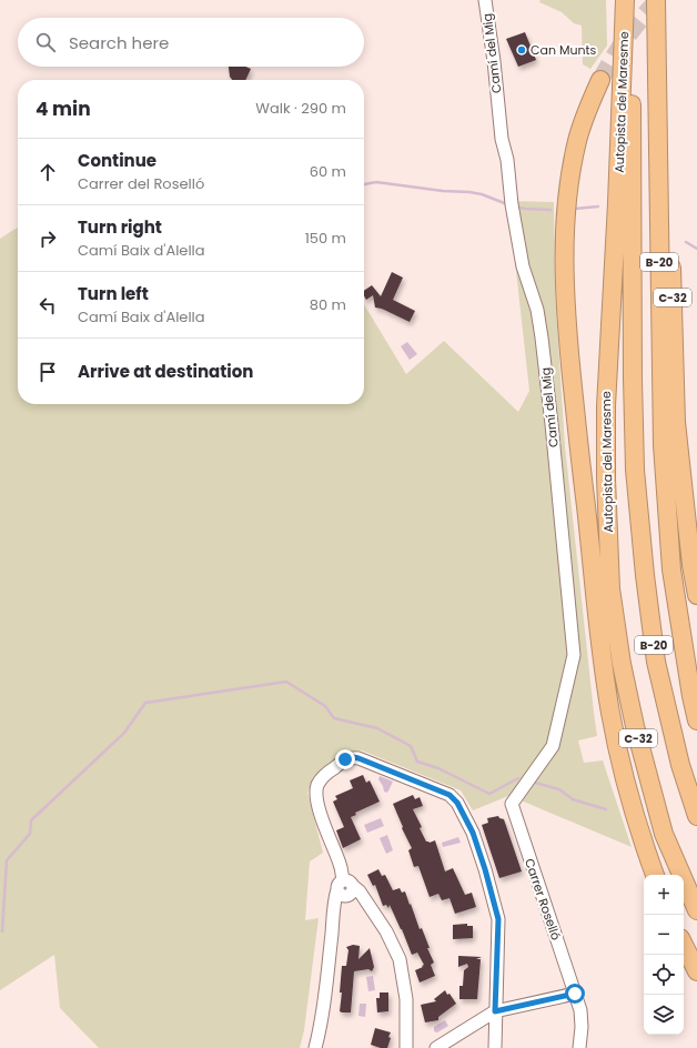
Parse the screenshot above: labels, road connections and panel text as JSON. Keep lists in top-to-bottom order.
{
  "streets": {
    "highway": ["Autopista del Maresme", "B-20", "C-32"],
    "street": ["Camí del Mig", "Carrer Roselló"]
  },
  "crossings": [
    ["Camí del Mig", "Carrer Roselló"],
    ["Autopista del Maresme", "B-20"]
  ],
  "places": ["Can Munts"],
  "page": {
    "search": "Search here",
    "heading": ["4 min", "Walk · 290 m"],
    "list": [
      ["Continue", "Carrer del Roselló", "60 m"],
      ["Turn right", "Camí Baix d'Alella", "150 m"],
      ["Turn left", "Camí Baix d'Alella", "80 m"],
      "Arrive at destination"
    ],
    "map_buttons": ["+", "−"]
  }
}
